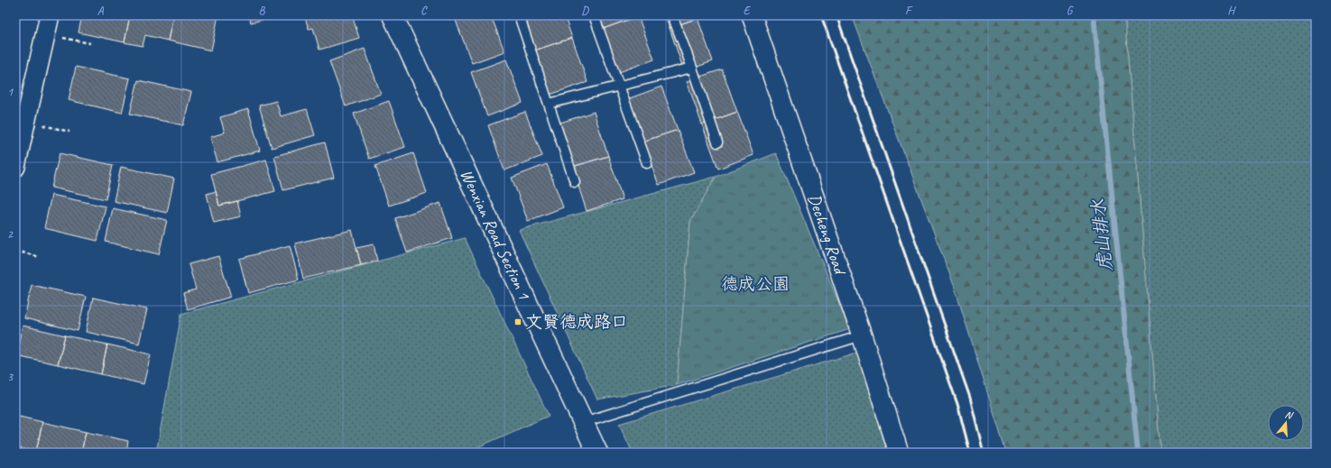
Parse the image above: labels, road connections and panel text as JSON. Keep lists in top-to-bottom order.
{
  "streets": {
    "street": ["Decheng Road", "Wenxian Road Section 1"]
  },
  "water": ["虎山排水"],
  "parks": ["德成公園"],
  "places": {
    "transit": ["文賢德成路口"]
  },
  "north": "top",
  "grid": {
    "columns": [
      "A",
      "B",
      "C",
      "D",
      "E",
      "F",
      "G",
      "H"
    ],
    "rows": ["1", "2", "3"]
  }
}
